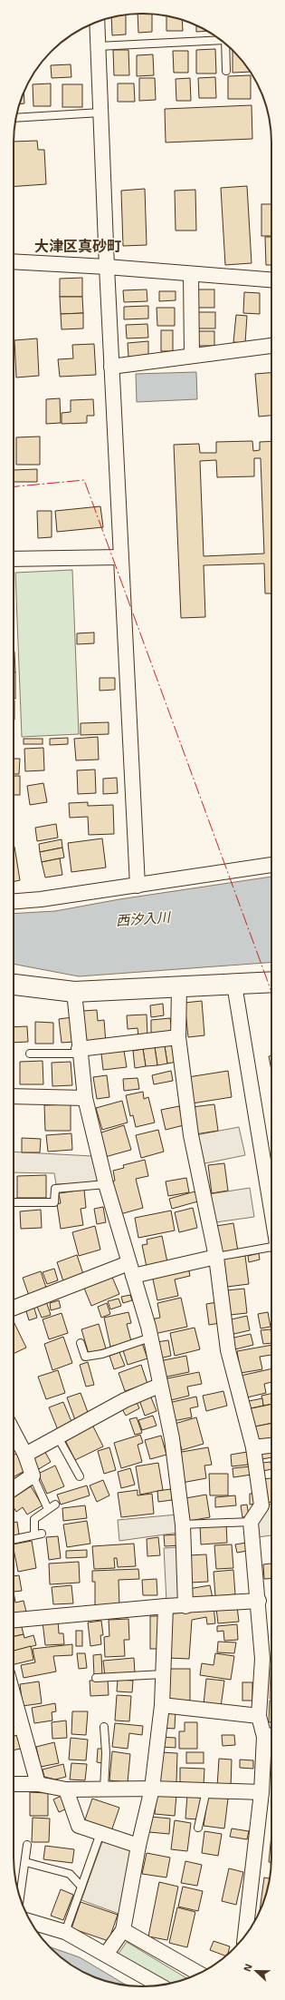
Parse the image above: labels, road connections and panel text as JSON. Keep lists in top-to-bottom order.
{
  "districts": ["大津区真砂町"],
  "water": ["西汐入川"],
  "north": "left"
}
